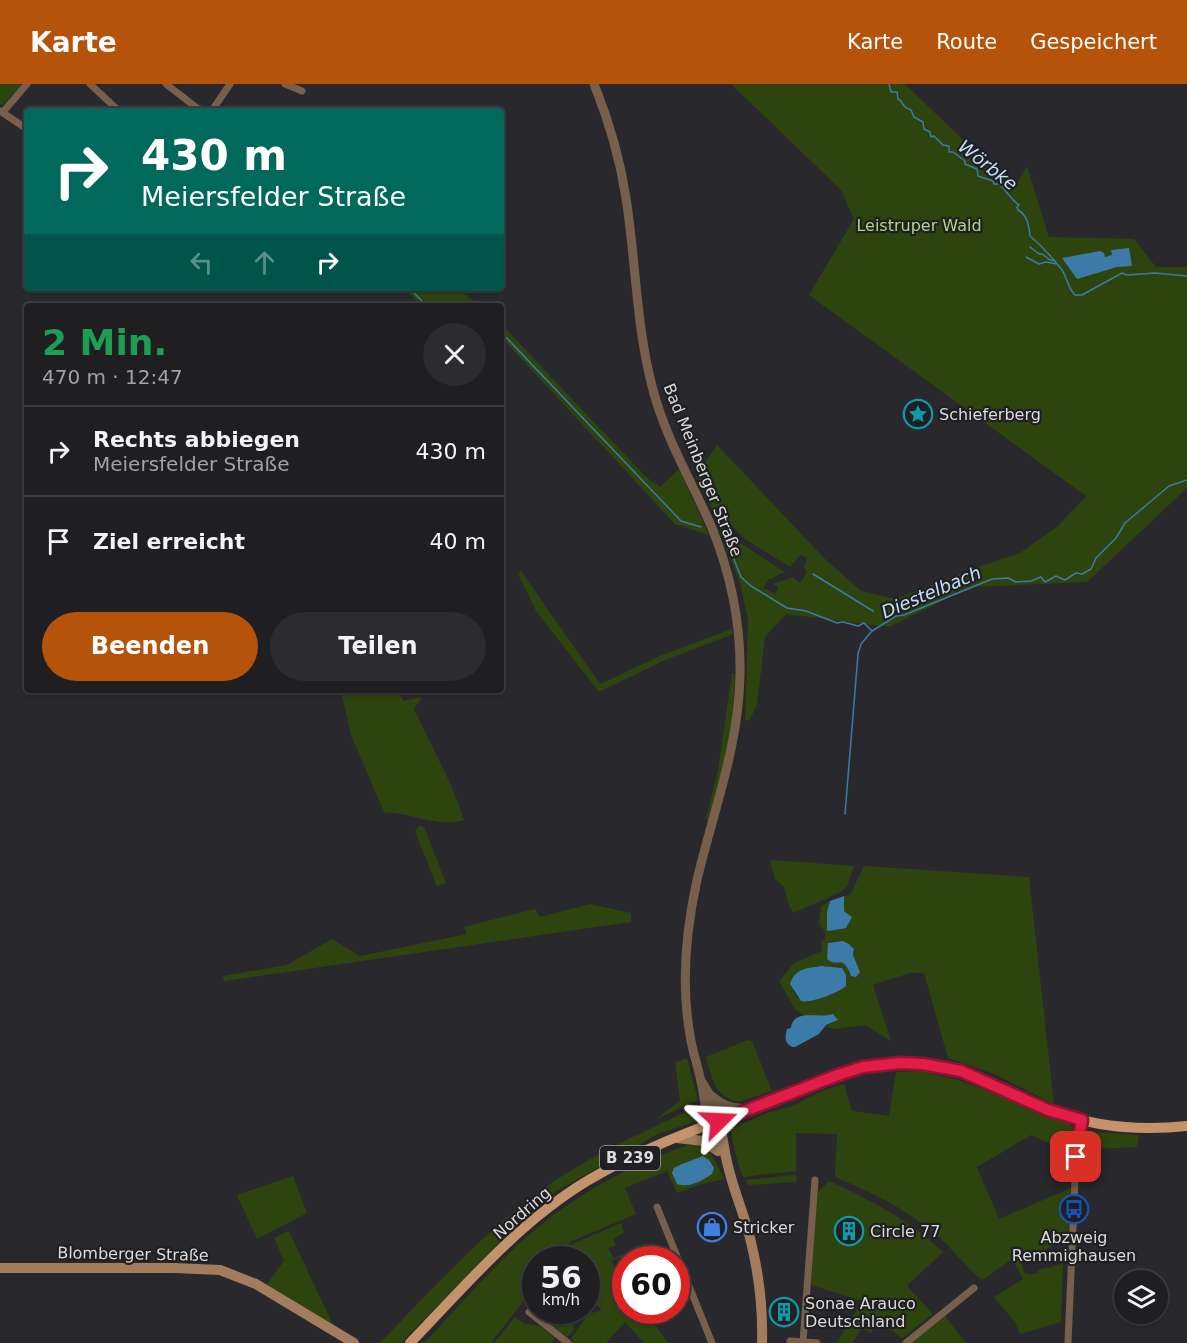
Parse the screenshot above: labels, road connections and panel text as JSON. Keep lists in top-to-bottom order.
{
  "streets": {
    "main road": [
      "Bad Meinberger Straße",
      "B 239",
      "Nordring",
      "Blomberger Straße"
    ]
  },
  "crossings": [
    ["Bad Meinberger Straße", "B 239"],
    ["B 239", "Nordring"]
  ],
  "water": ["Wörbke", "Diestelbach"],
  "parks": ["Leistruper Wald"],
  "places": {
    "place": ["Schieferberg"],
    "bus stop": ["Abzweig Remmighausen"],
    "shop": ["Stricker"],
    "building": ["Circle 77", "Sonae Arauco Deutschland"]
  },
  "page": {
    "header": "Karte",
    "nav": ["Karte", "Route", "Gespeichert"],
    "turn": ["430 m", "Meiersfelder Straße"],
    "heading": ["2 Min.", "470 m · 12:47"],
    "list": [
      {
        "name": "Rechts abbiegen",
        "note": "Meiersfelder Straße",
        "value": "430 m"
      },
      {
        "name": "Ziel erreicht",
        "value": "40 m"
      }
    ],
    "buttons": ["Beenden", "Teilen"],
    "speed": "56 km/h",
    "limit": "60"
  }
}
